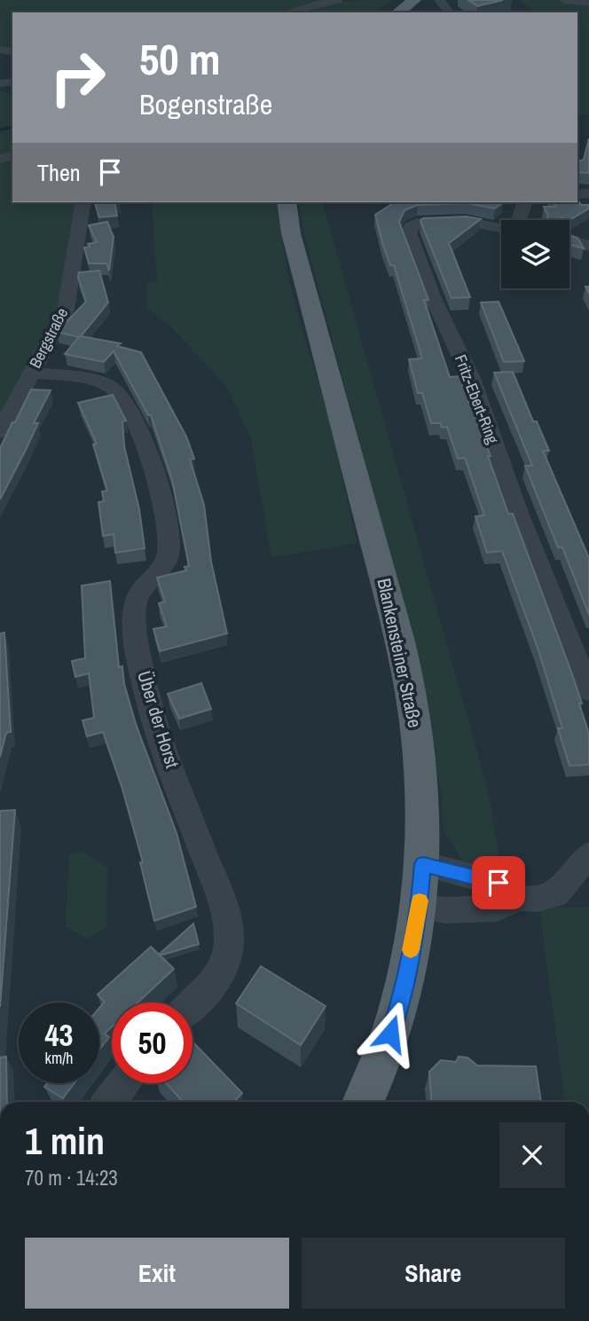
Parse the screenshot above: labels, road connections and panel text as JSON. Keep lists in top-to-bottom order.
{
  "streets": {
    "main road": ["Blankensteiner Straße"],
    "street": ["Bergstraße", "Fritz-Ebert-Ring", "Über der Horst"]
  },
  "crossings": [
    ["Bergstraße", "Über der Horst"]
  ],
  "page": {
    "turn": ["50 m", "Bogenstraße"],
    "then": "Then",
    "speed": "43 km/h",
    "limit": "50",
    "heading": ["1 min", "70 m · 14:23"],
    "buttons": ["Exit", "Share"]
  }
}
